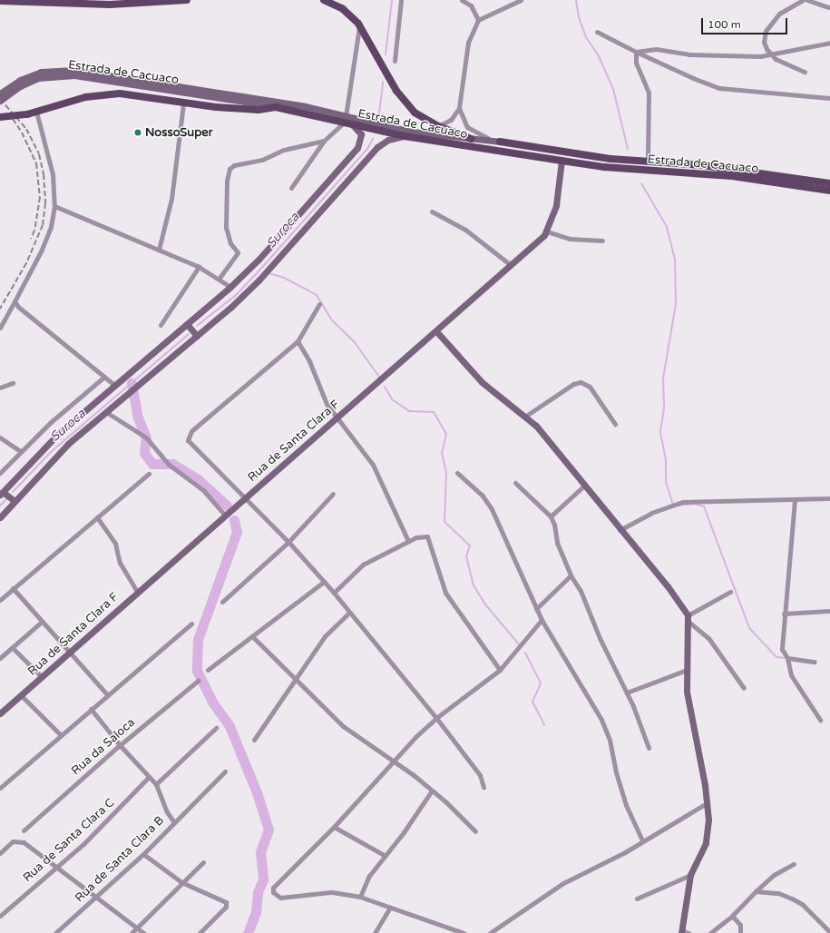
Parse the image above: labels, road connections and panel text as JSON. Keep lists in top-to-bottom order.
{
  "streets": {
    "main road": ["Estrada de Cacuaco", "Rua de Santa Clara F"],
    "street": ["Rua da Saloca", "Rua de Santa Clara C", "Rua de Santa Clara B"]
  },
  "crossings": [
    ["Estrada de Cacuaco", "Rua de Santa Clara F"],
    ["Rua da Saloca", "Rua de Santa Clara B"],
    ["Rua de Santa Clara C", "Rua de Santa Clara B"]
  ],
  "water": ["Suroca"],
  "places": ["NossoSuper"],
  "scale_bar": "100 m"
}
